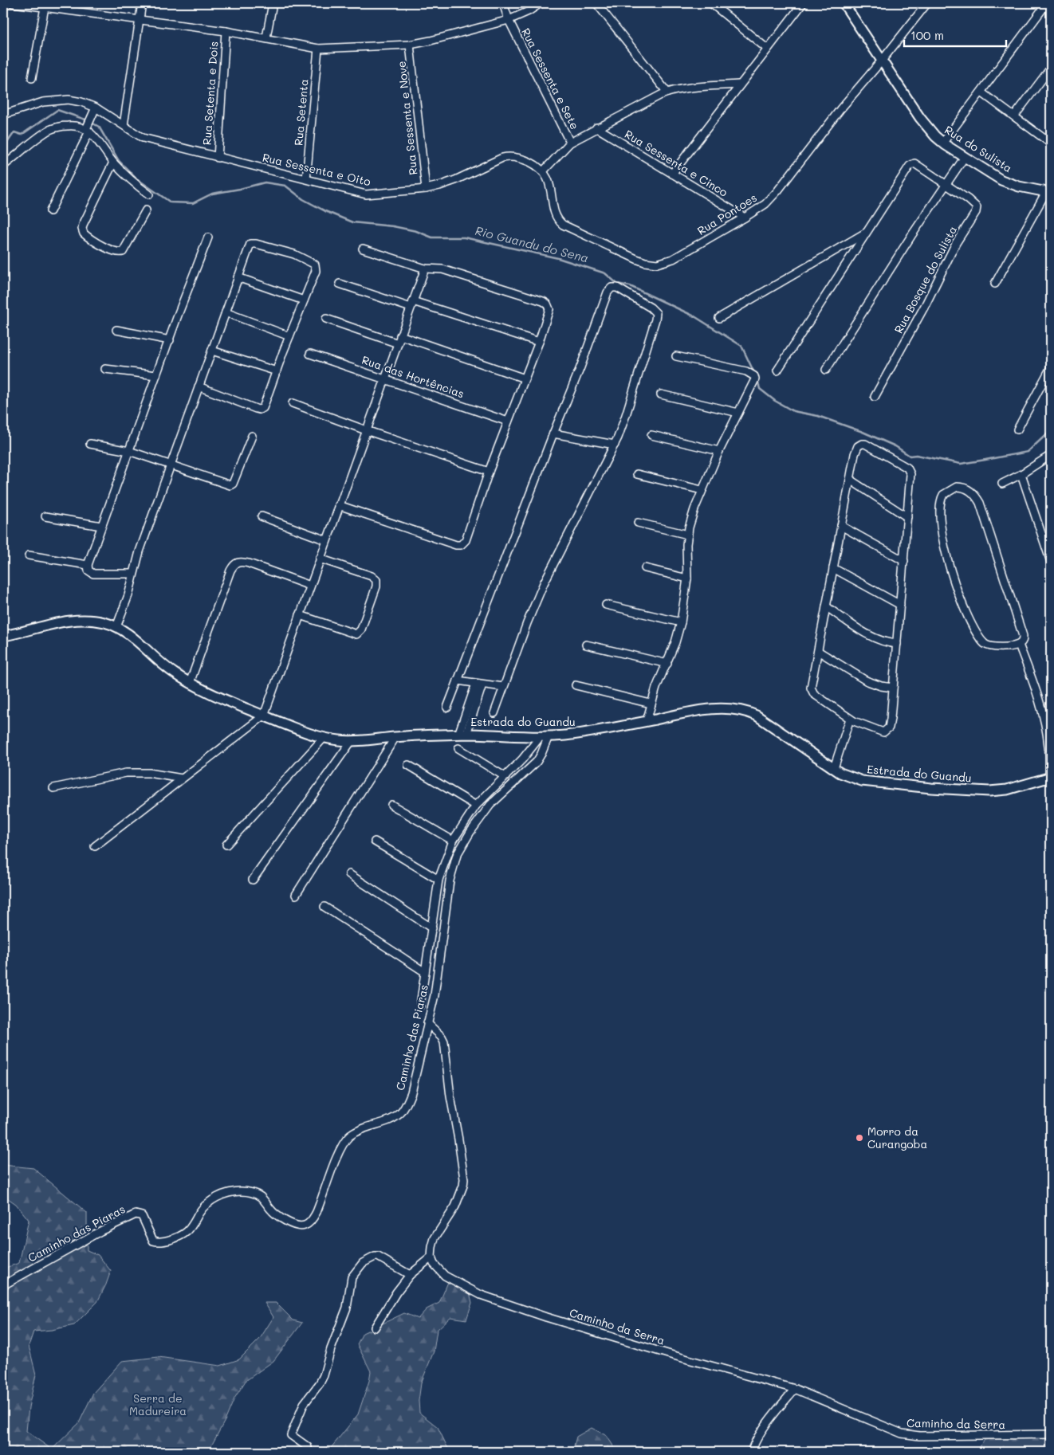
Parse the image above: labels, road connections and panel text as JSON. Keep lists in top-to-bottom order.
{
  "streets": {
    "street": [
      "Rua Sessenta e Sete",
      "Rua Setenta e Dois",
      "Rua Setenta",
      "Rua Sessenta e Nove",
      "Rua do Sulista",
      "Rua Sessenta e Cinco",
      "Rua Sessenta e Oito",
      "Rua Pontoes",
      "Rua Bosque do Sulista",
      "Rua das Hortências",
      "Estrada do Guandu",
      "Caminho das Piaras",
      "Caminho da Serra"
    ]
  },
  "crossings": [
    ["Rua Setenta e Dois", "Rua Sessenta e Oito"],
    ["Rua Setenta", "Rua Sessenta e Oito"],
    ["Rua Sessenta e Nove", "Rua Sessenta e Oito"],
    ["Rua do Sulista", "Rua Pontoes"],
    ["Rua Sessenta e Cinco", "Rua Pontoes"],
    ["Rua Sessenta e Oito", "Rua Pontoes"],
    ["Estrada do Guandu", "Caminho das Piaras"]
  ],
  "water": ["Rio Guandu do Sena"],
  "parks": ["Serra de Madureira"],
  "places": ["Morro da Curangoba"],
  "scale_bar": "100 m"
}
